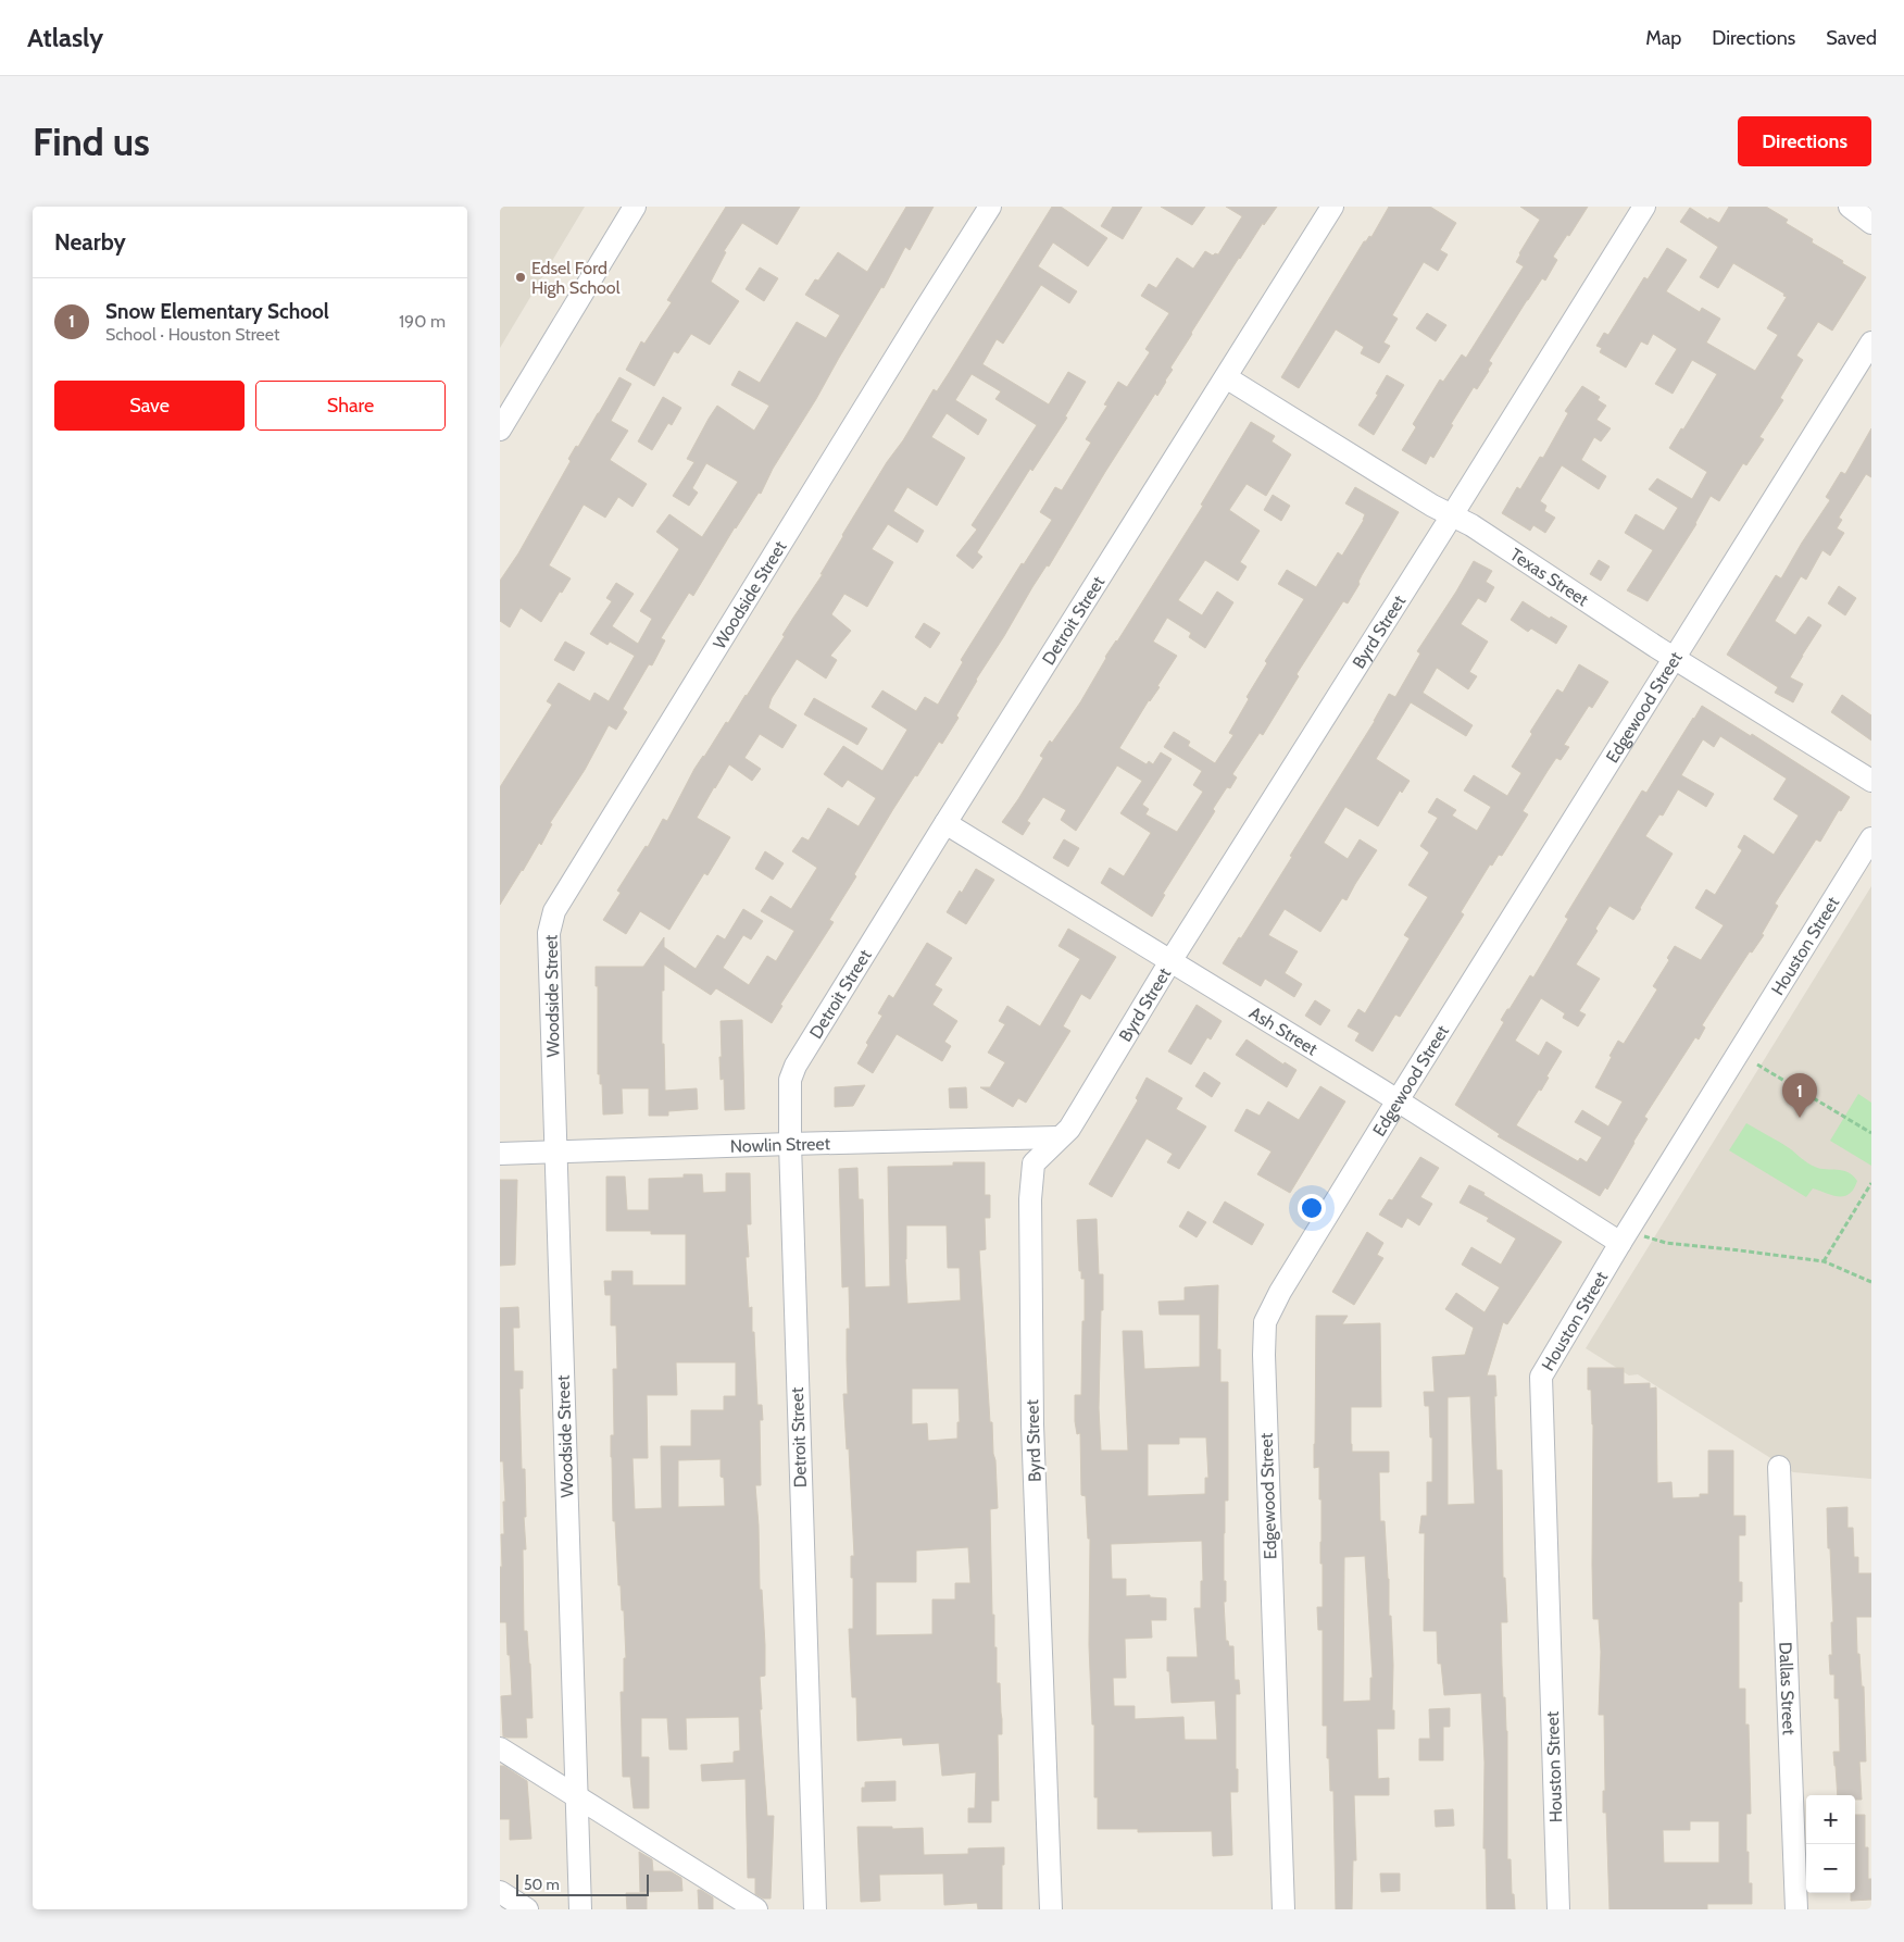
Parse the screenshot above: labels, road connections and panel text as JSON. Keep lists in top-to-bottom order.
{
  "streets": {
    "street": [
      "Texas Street",
      "Woodside Street",
      "Detroit Street",
      "Byrd Street",
      "Edgewood Street",
      "Houston Street",
      "Ash Street",
      "Nowlin Street",
      "Dallas Street"
    ]
  },
  "crossings": [
    ["Texas Street", "Detroit Street"],
    ["Texas Street", "Byrd Street"],
    ["Texas Street", "Edgewood Street"],
    ["Woodside Street", "Nowlin Street"],
    ["Detroit Street", "Ash Street"],
    ["Detroit Street", "Nowlin Street"],
    ["Byrd Street", "Ash Street"],
    ["Byrd Street", "Nowlin Street"],
    ["Edgewood Street", "Ash Street"],
    ["Houston Street", "Ash Street"]
  ],
  "places": ["Edsel Ford High School"],
  "scale_bar": "50 m",
  "page": {
    "header": "Atlasly",
    "nav": ["Map", "Directions", "Saved"],
    "buttons": [
      "Directions",
      ["Save", "Share"]
    ],
    "title": "Find us",
    "heading": "Nearby",
    "list": [
      {
        "mark": "1",
        "name": "Snow Elementary School",
        "note": "School · Houston Street",
        "value": "190 m"
      }
    ],
    "pins": "1",
    "map_buttons": ["+", "−"],
    "scale": "50 m"
  }
}
